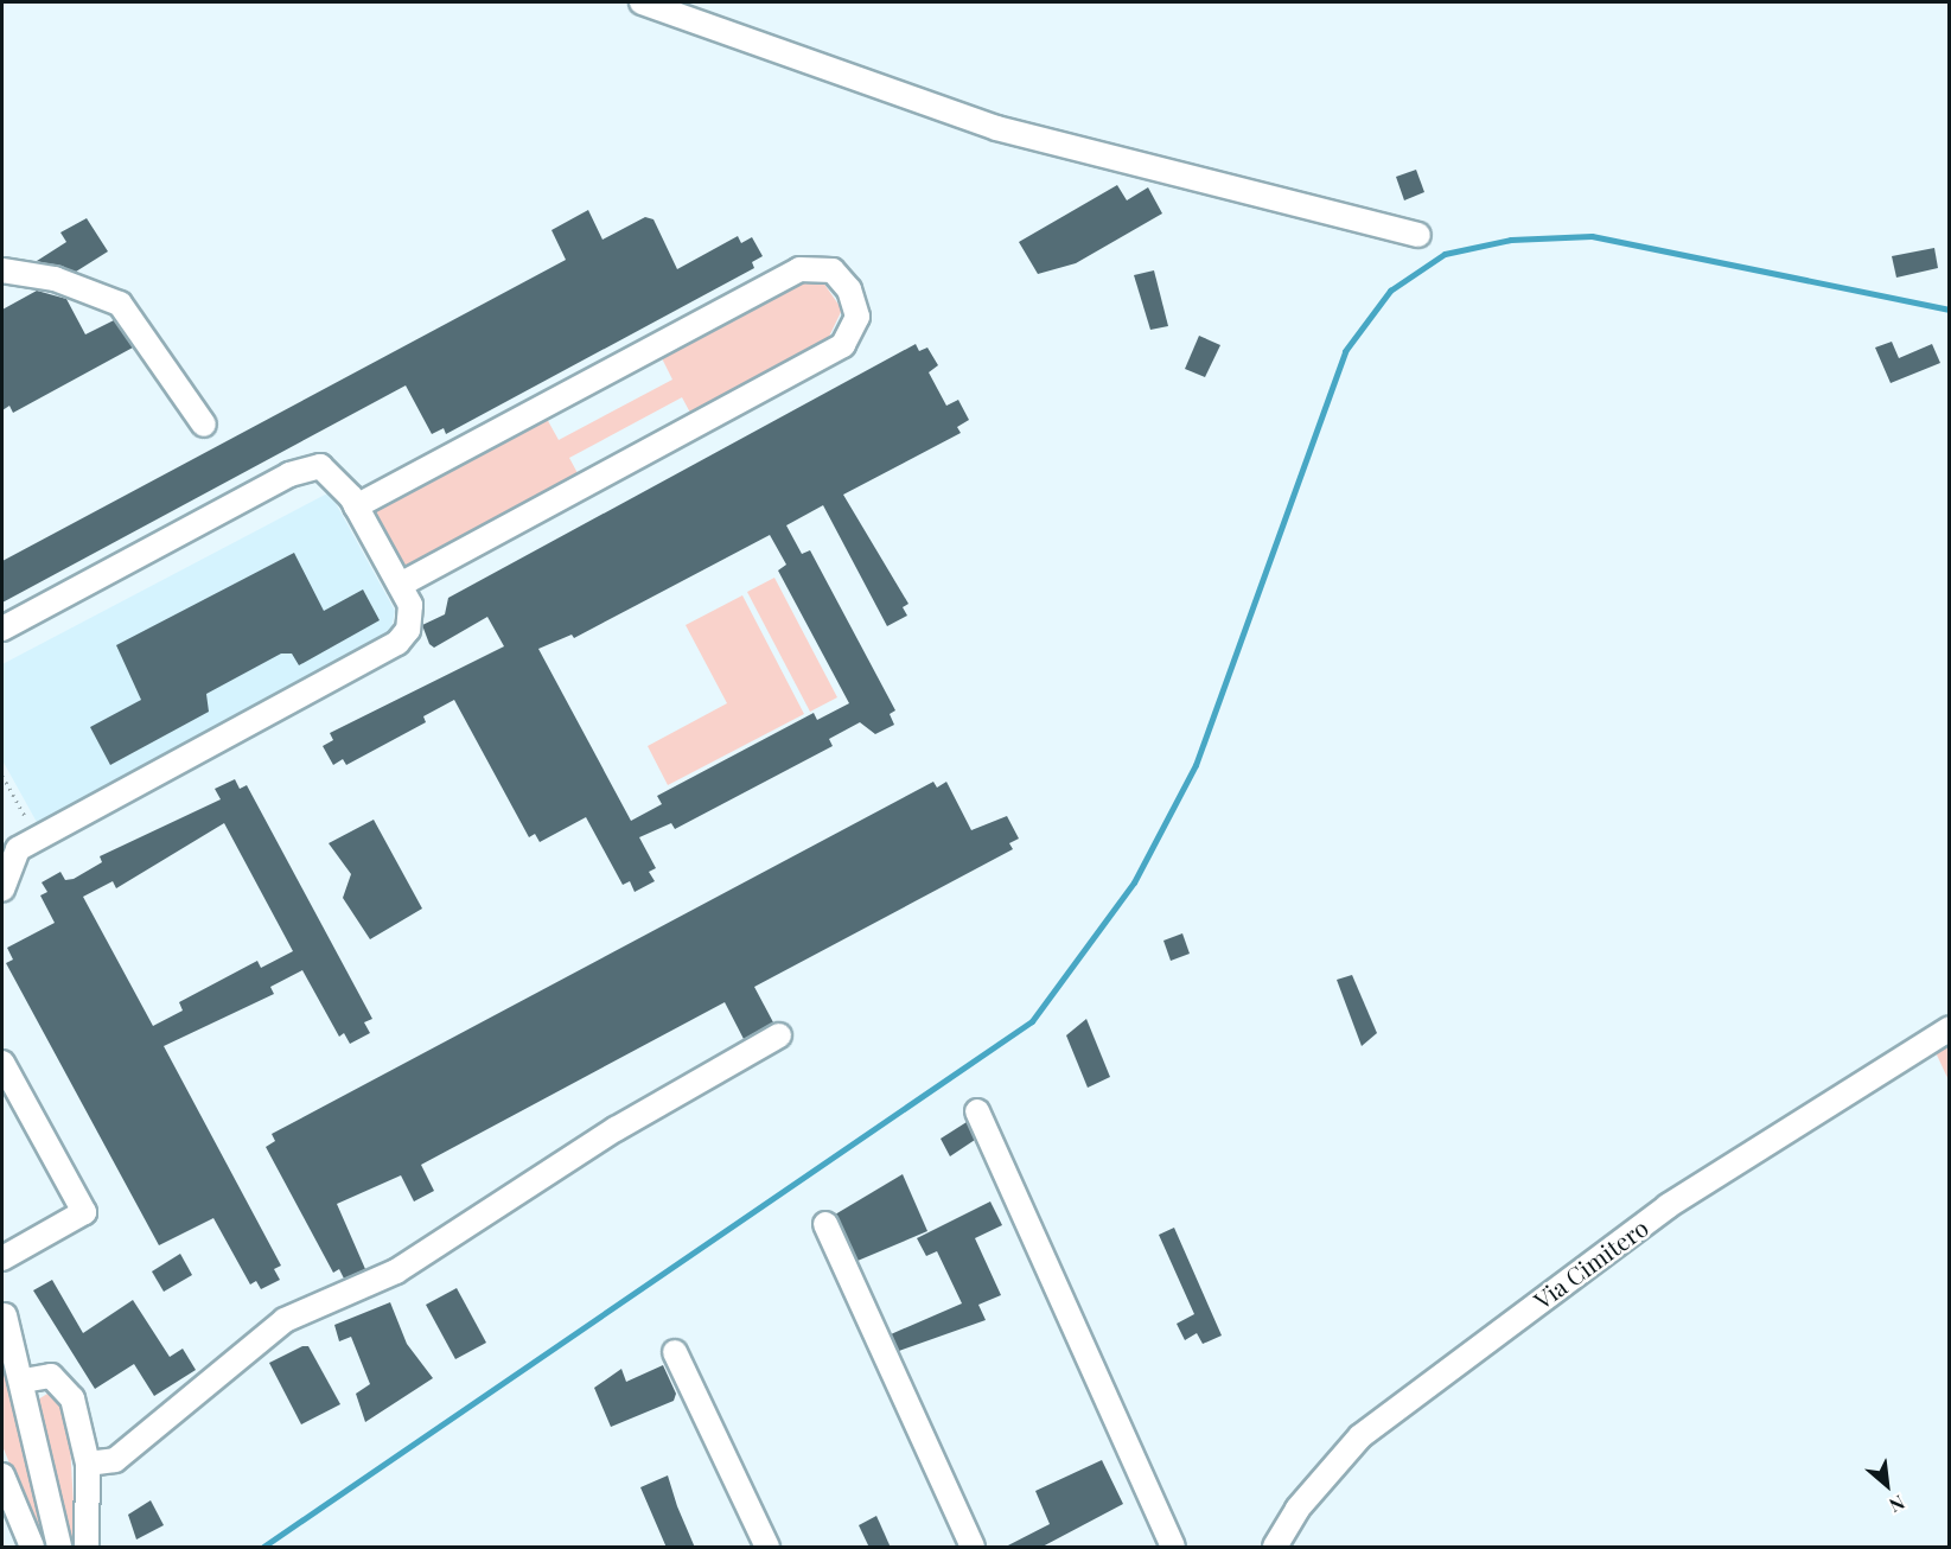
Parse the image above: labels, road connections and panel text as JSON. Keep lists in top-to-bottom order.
{
  "streets": {
    "street": ["Via Cimitero"]
  },
  "north": "bottom right"
}
